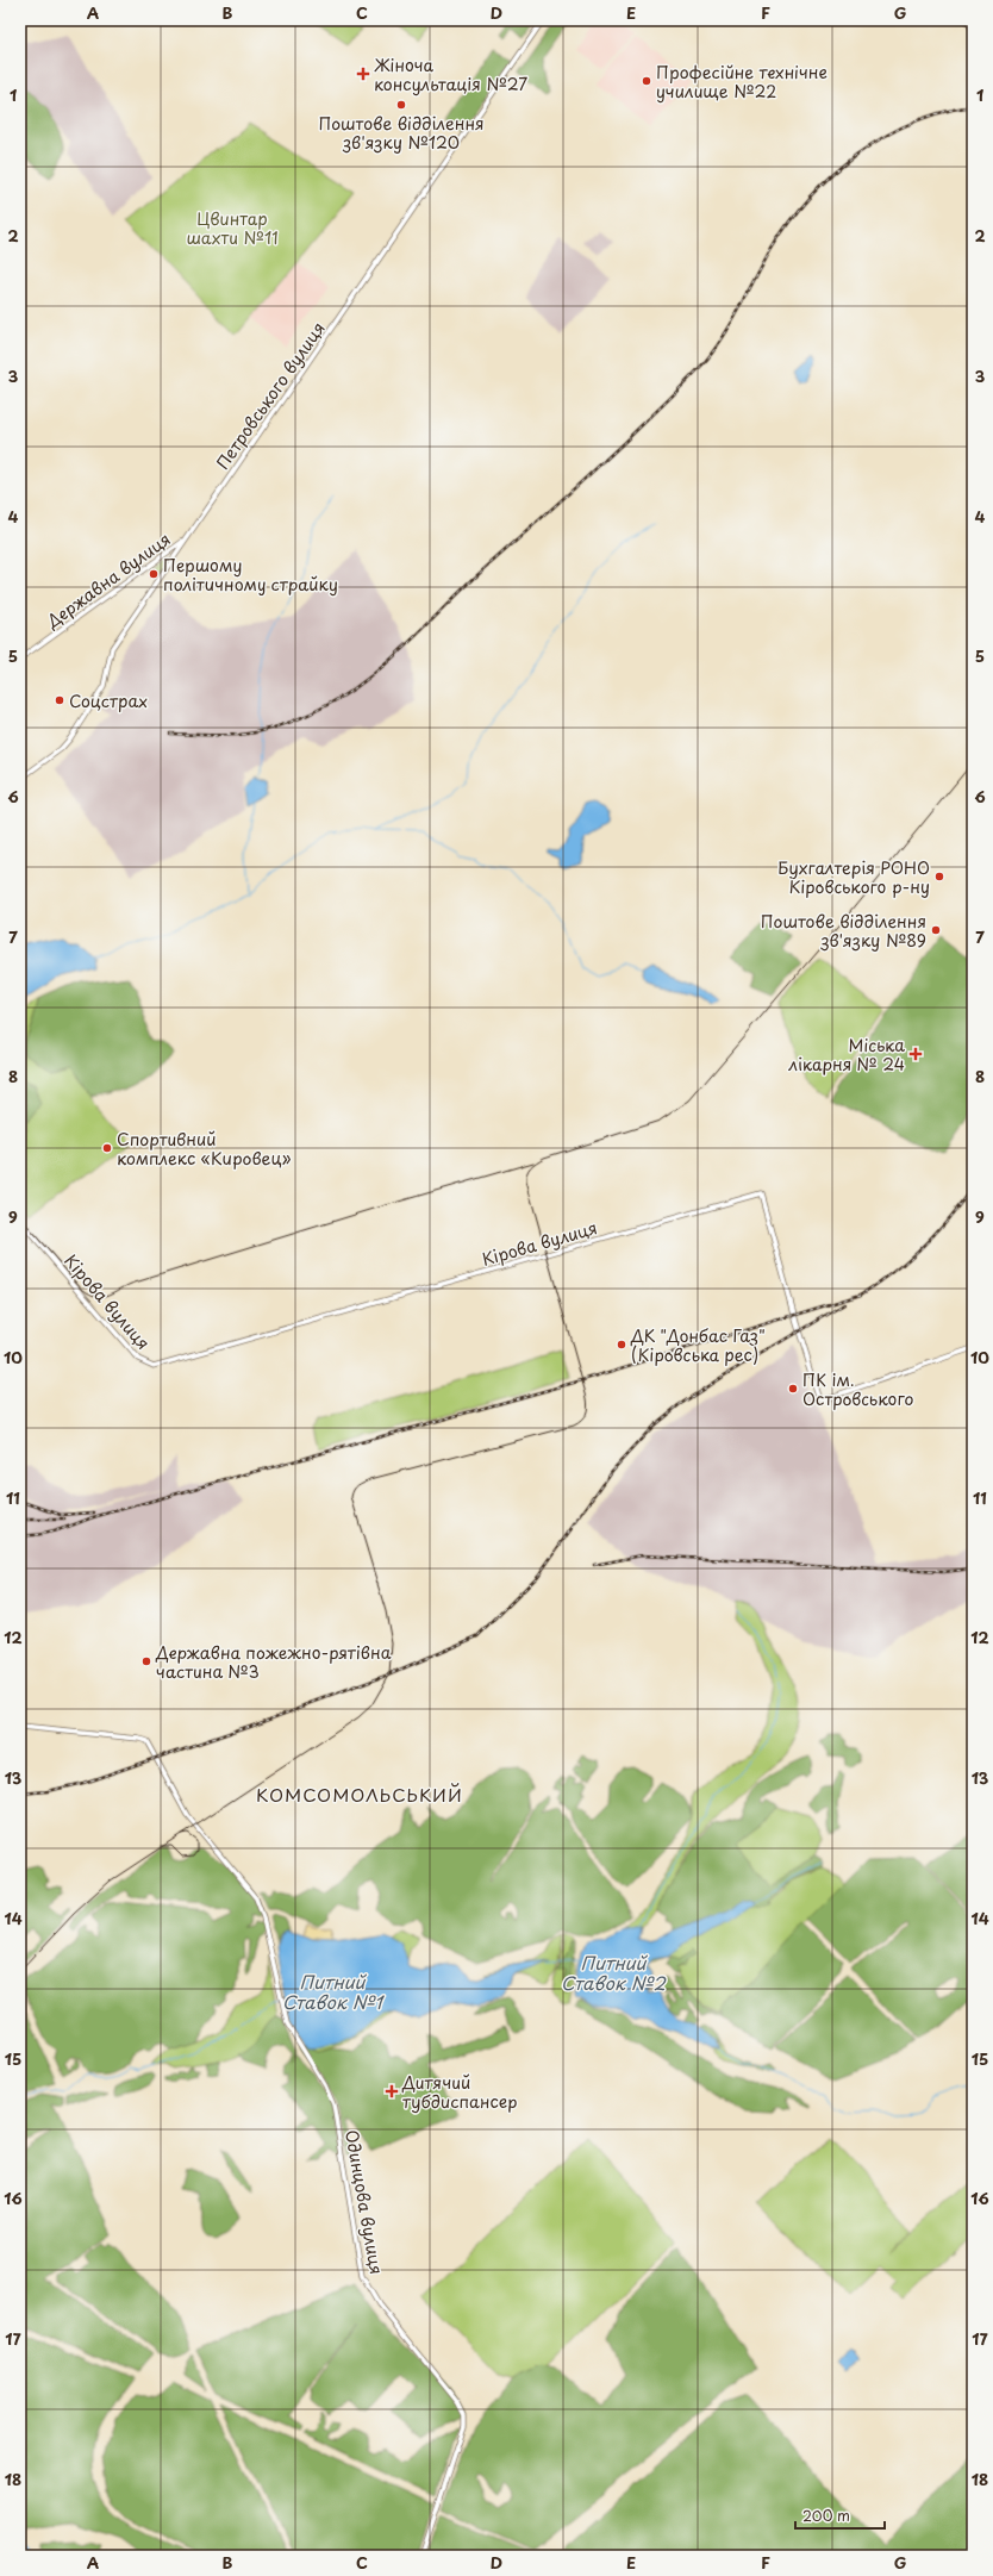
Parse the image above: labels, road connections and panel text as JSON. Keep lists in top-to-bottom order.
{
  "streets": {
    "main road": [
      "Петровського вулиця",
      "Державна вулиця",
      "Кірова вулиця",
      "Одинцова вулиця"
    ]
  },
  "crossings": [
    ["Петровського вулиця", "Державна вулиця"]
  ],
  "districts": ["КОМСОМОЛЬСЬКИЙ"],
  "water": ["Питний Ставок №2", "Питний Ставок №1"],
  "parks": ["Цвинтар шахти №11"],
  "places": {
    "health": ["Жіноча консультація №27", "Міська лікарня № 24", "Дитячий тубдиспансер"],
    "other": [
      "Професійне технічне училище №22",
      "Поштове відділення зв'язку №120",
      "Першому політичному страйку",
      "Соцстрах",
      "Бухгалтерія РОНО Кіровського р-ну",
      "Поштове відділення зв'язку №89",
      "Cпортивний комплекс «Кировец»",
      "ДК \"Донбас Газ\" (Кіровська рес)",
      "ПК ім. Островського",
      "Державна пожежно-рятівна частина №3"
    ]
  },
  "scale_bar": "200 m",
  "grid": {
    "columns": [
      "A",
      "B",
      "C",
      "D",
      "E",
      "F",
      "G"
    ],
    "rows": [
      "1",
      "2",
      "3",
      "4",
      "5",
      "6",
      "7",
      "8",
      "9",
      "10",
      "11",
      "12",
      "13",
      "14",
      "15",
      "16",
      "17",
      "18"
    ]
  }
}
